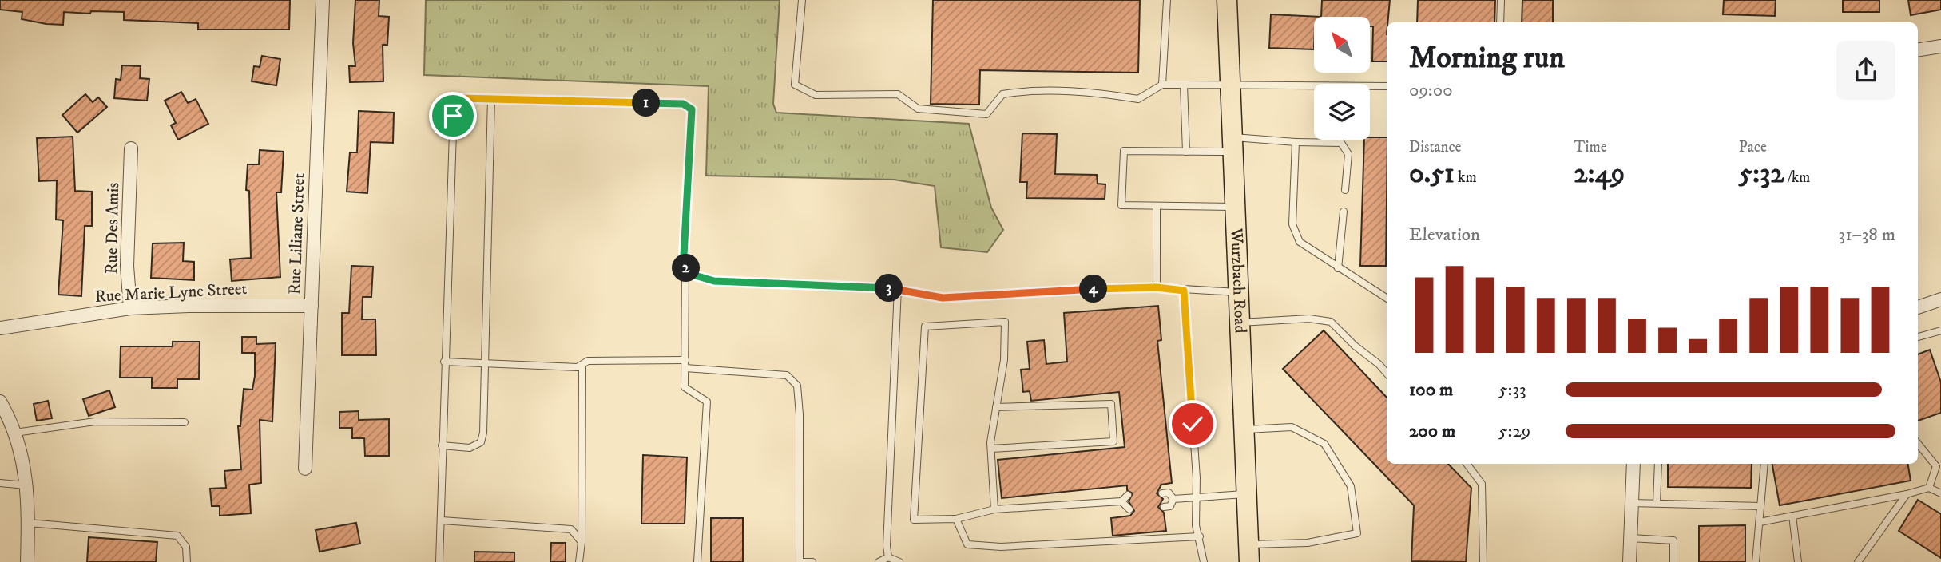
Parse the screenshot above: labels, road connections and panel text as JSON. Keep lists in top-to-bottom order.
{
  "streets": {
    "main road": ["Wurzbach Road"],
    "street": ["Rue Des Amis", "Rue Liliane Street", "Rue Marie Lyne Street"]
  },
  "crossings": [
    ["Rue Des Amis", "Rue Marie Lyne Street"],
    ["Rue Liliane Street", "Rue Marie Lyne Street"]
  ],
  "north": "top left",
  "page": {
    "heading": ["Morning run", "09:00"],
    "pins": [
      "1",
      "2",
      "3",
      "4"
    ],
    "stats": [
      ["Distance", "0.51 km"],
      ["Time", "2:49"],
      ["Pace", "5:32 /km"]
    ],
    "chart": ["Elevation", "31–38 m"],
    "list": [
      {
        "name": "100 m",
        "note": "5:33"
      },
      {
        "name": "200 m",
        "note": "5:29"
      }
    ]
  }
}
